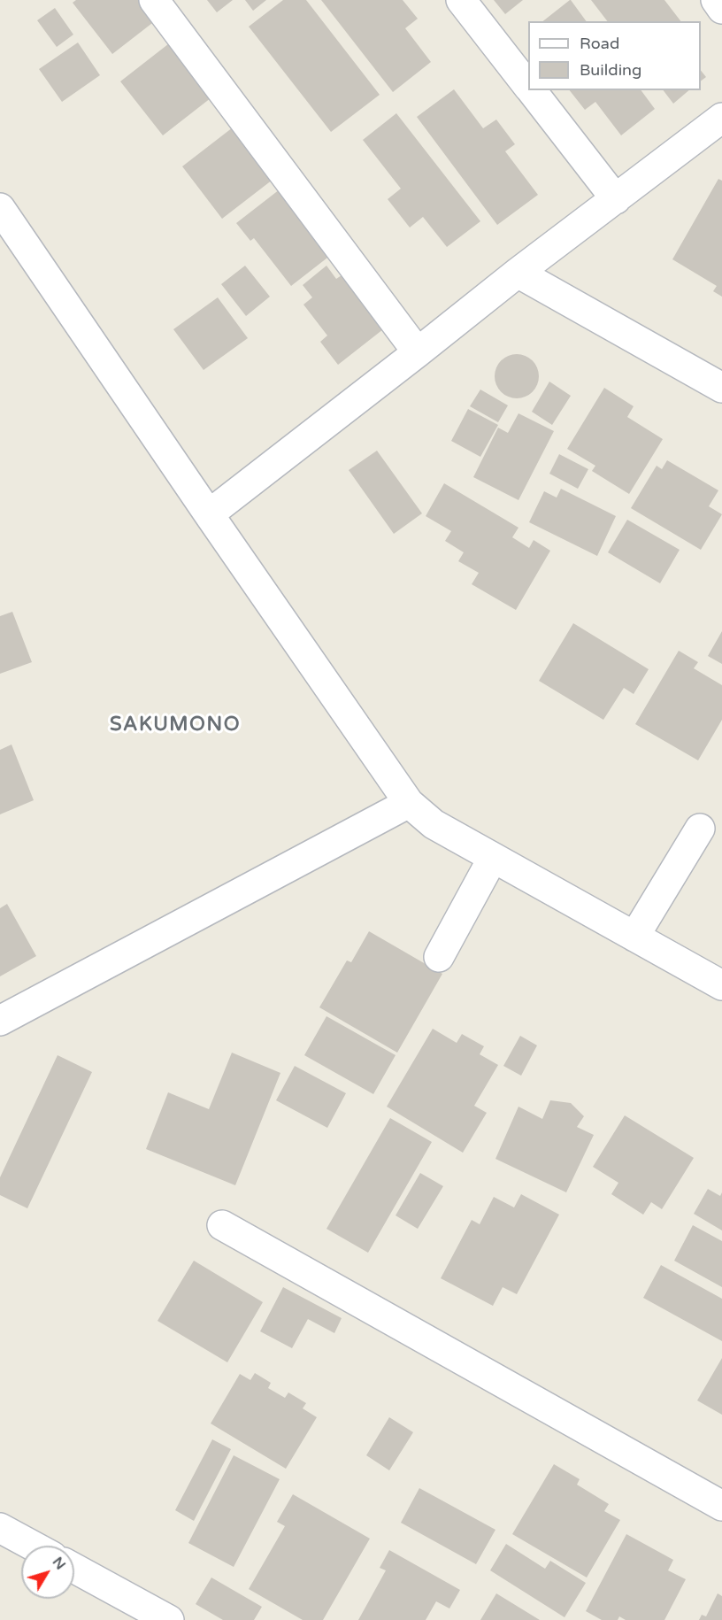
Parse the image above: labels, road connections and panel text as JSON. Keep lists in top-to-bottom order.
{
  "districts": ["SAKUMONO"],
  "legend": ["Road", "Building"],
  "north": "top right"
}
